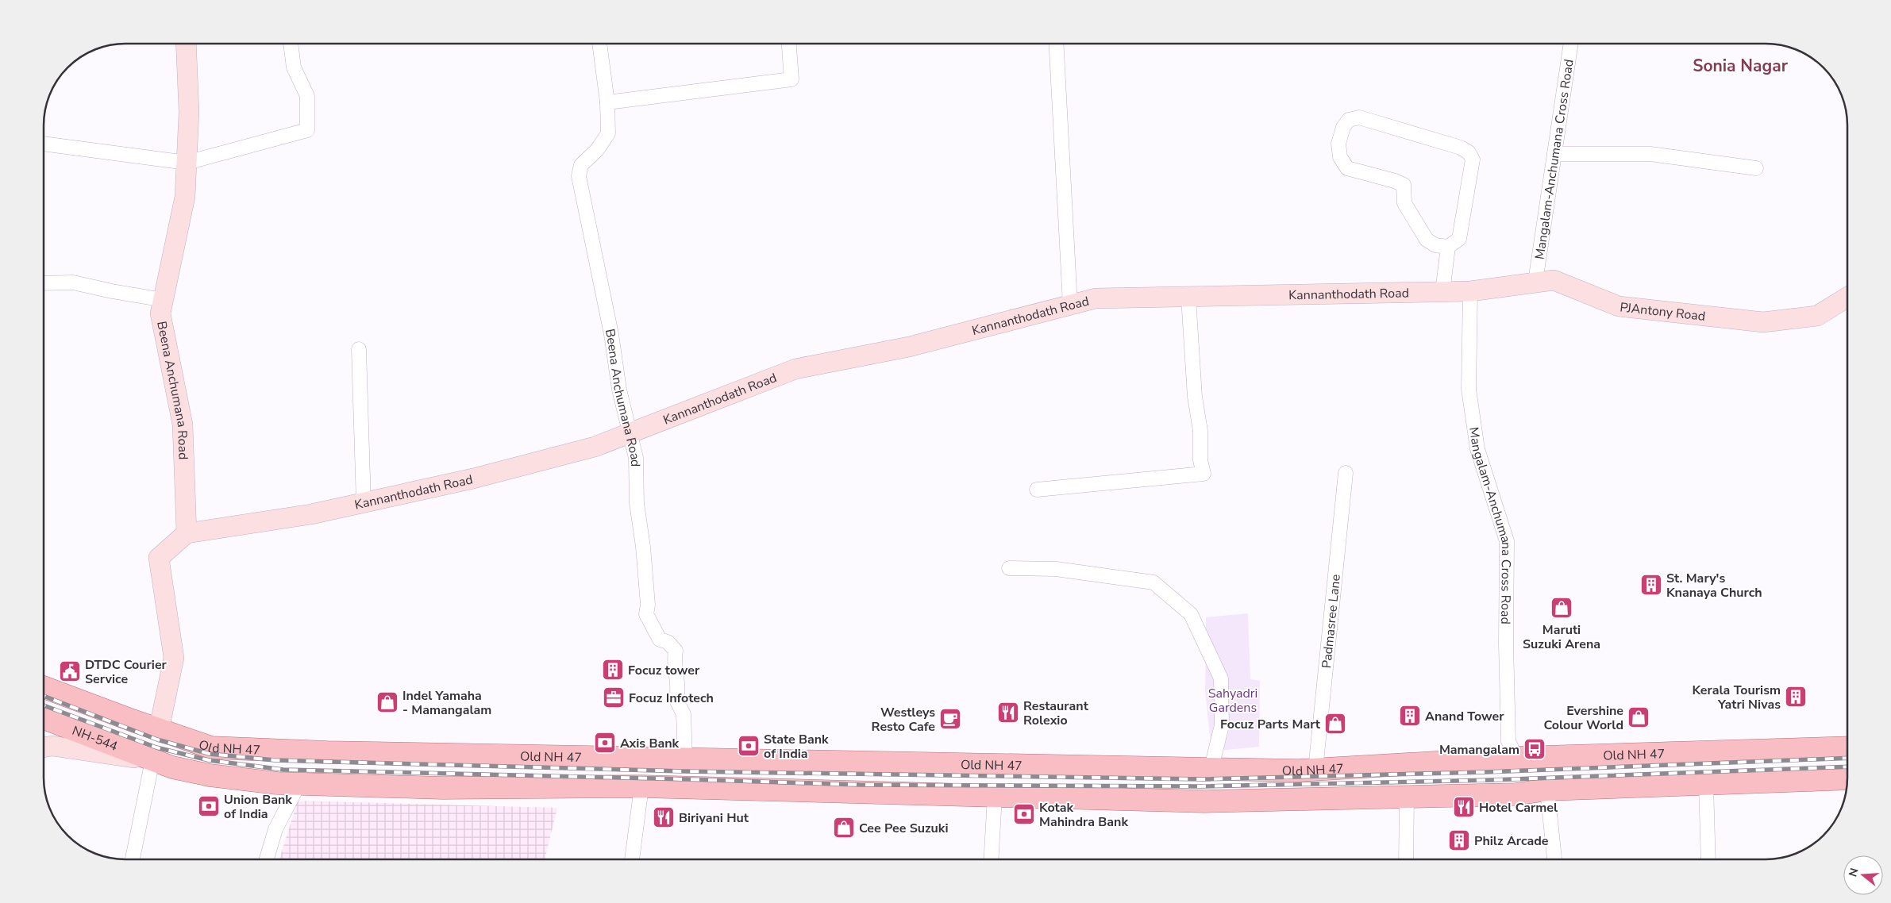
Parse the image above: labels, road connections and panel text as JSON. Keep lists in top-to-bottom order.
{
  "streets": {
    "main road": ["NH-544", "Old NH 47"],
    "street": [
      "Mangalam-Anchumana Cross Road",
      "Kannanthodath Road",
      "PJAntony Road",
      "Beena Anchumana Road",
      "Padmasree Lane"
    ]
  },
  "crossings": [
    ["Mangalam-Anchumana Cross Road", "Kannanthodath Road"],
    ["Mangalam-Anchumana Cross Road", "PJAntony Road"],
    ["Mangalam-Anchumana Cross Road", "Old NH 47"],
    ["Kannanthodath Road", "PJAntony Road"],
    ["Kannanthodath Road", "Beena Anchumana Road"],
    ["Beena Anchumana Road", "Old NH 47"],
    ["Padmasree Lane", "Old NH 47"]
  ],
  "districts": ["Sonia Nagar"],
  "parks": ["Sahyadri Gardens"],
  "places": {
    "building": [
      "St. Mary's Knanaya Church",
      "Focuz tower",
      "Kerala Tourism Yatri Nivas",
      "Anand Tower",
      "Philz Arcade"
    ],
    "shop": [
      "Maruti Suzuki Arena",
      "Indel Yamaha - Mamangalam",
      "Evershine Colour World",
      "Focuz Parts Mart",
      "Cee Pee Suzuki"
    ],
    "public building": ["DTDC Courier Service"],
    "office": ["Focuz Infotech"],
    "restaurant": ["Restaurant Rolexio", "Hotel Carmel", "Biriyani Hut"],
    "cafe": ["Westleys Resto Cafe"],
    "bank": [
      "Axis Bank",
      "State Bank of India",
      "Union Bank of India",
      "Kotak Mahindra Bank"
    ],
    "bus stop": ["Mamangalam"]
  },
  "north": "left"
}
